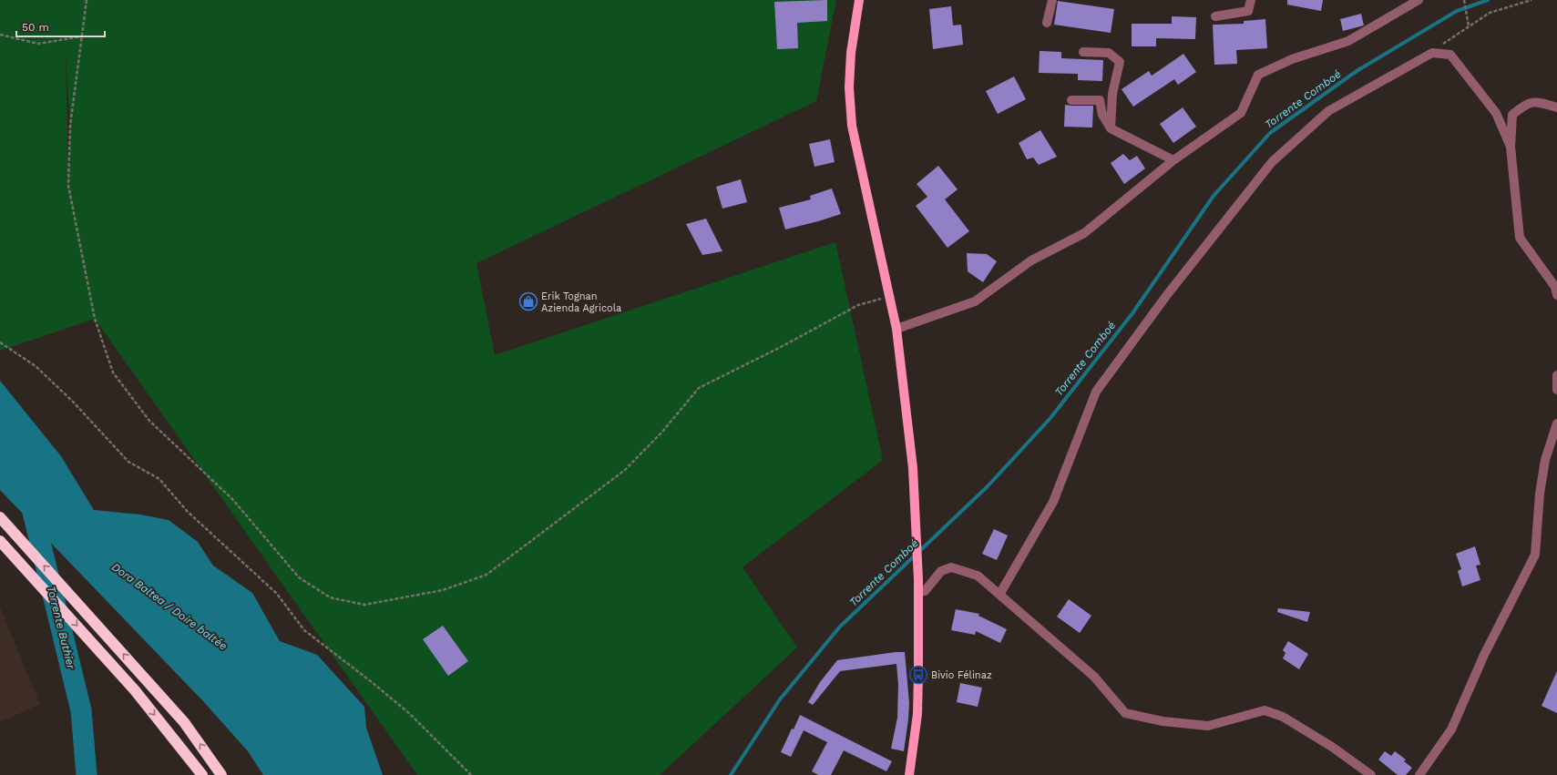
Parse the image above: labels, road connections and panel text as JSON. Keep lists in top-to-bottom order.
{
  "water": ["Torrente Comboé", "Dora Baltea / Doire baltée", "Torrente Buthier"],
  "places": {
    "shop": ["Erik Tognan Azienda Agricola"],
    "bus stop": ["Bivio Félinaz"]
  },
  "scale_bar": "50 m"
}
